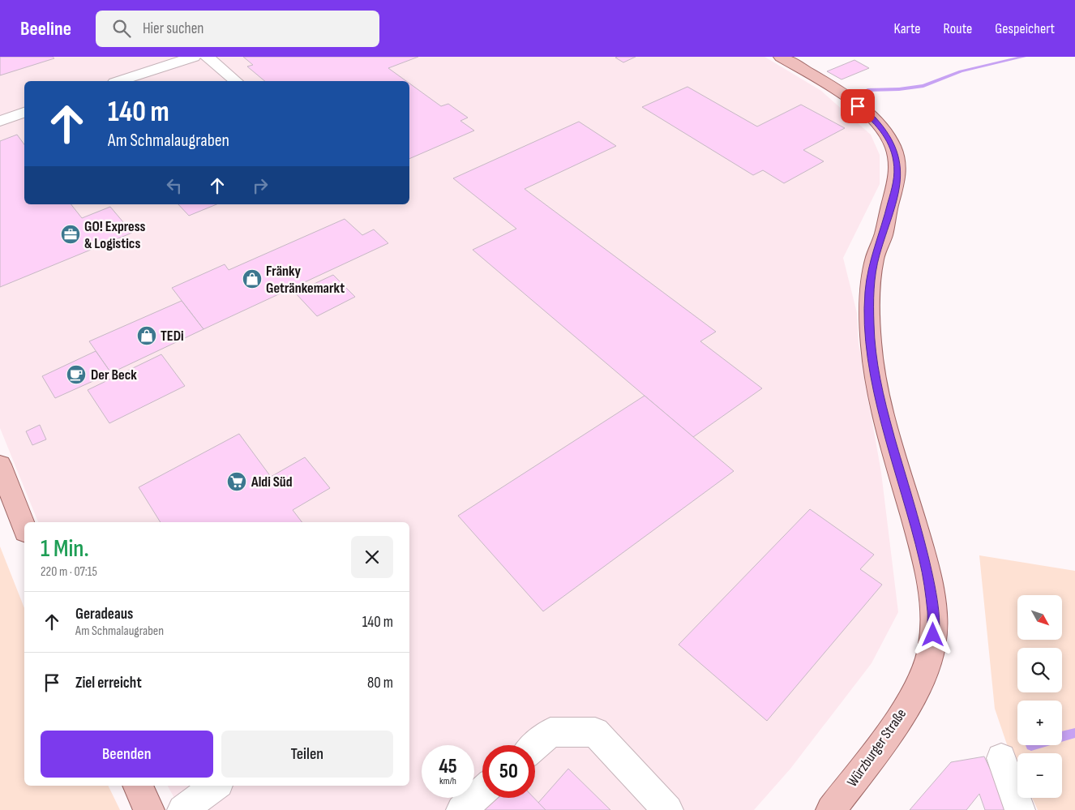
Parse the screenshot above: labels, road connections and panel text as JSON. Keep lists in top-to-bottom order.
{
  "streets": {
    "main road": ["Würzburger Straße"]
  },
  "places": {
    "office": ["GO! Express & Logistics"],
    "shop": ["Fränky Getränkemarkt", "TEDi"],
    "cafe": ["Der Beck"],
    "supermarket": ["Aldi Süd"]
  },
  "north": "bottom right",
  "page": {
    "header": "Beeline",
    "search": "Hier suchen",
    "nav": ["Karte", "Route", "Gespeichert"],
    "turn": ["140 m", "Am Schmalaugraben"],
    "heading": ["1 Min.", "220 m · 07:15"],
    "list": [
      {
        "name": "Geradeaus",
        "note": "Am Schmalaugraben",
        "value": "140 m"
      },
      {
        "name": "Ziel erreicht",
        "value": "80 m"
      }
    ],
    "map_buttons": ["+", "−"],
    "buttons": ["Beenden", "Teilen"],
    "speed": "45 km/h",
    "limit": "50"
  }
}
